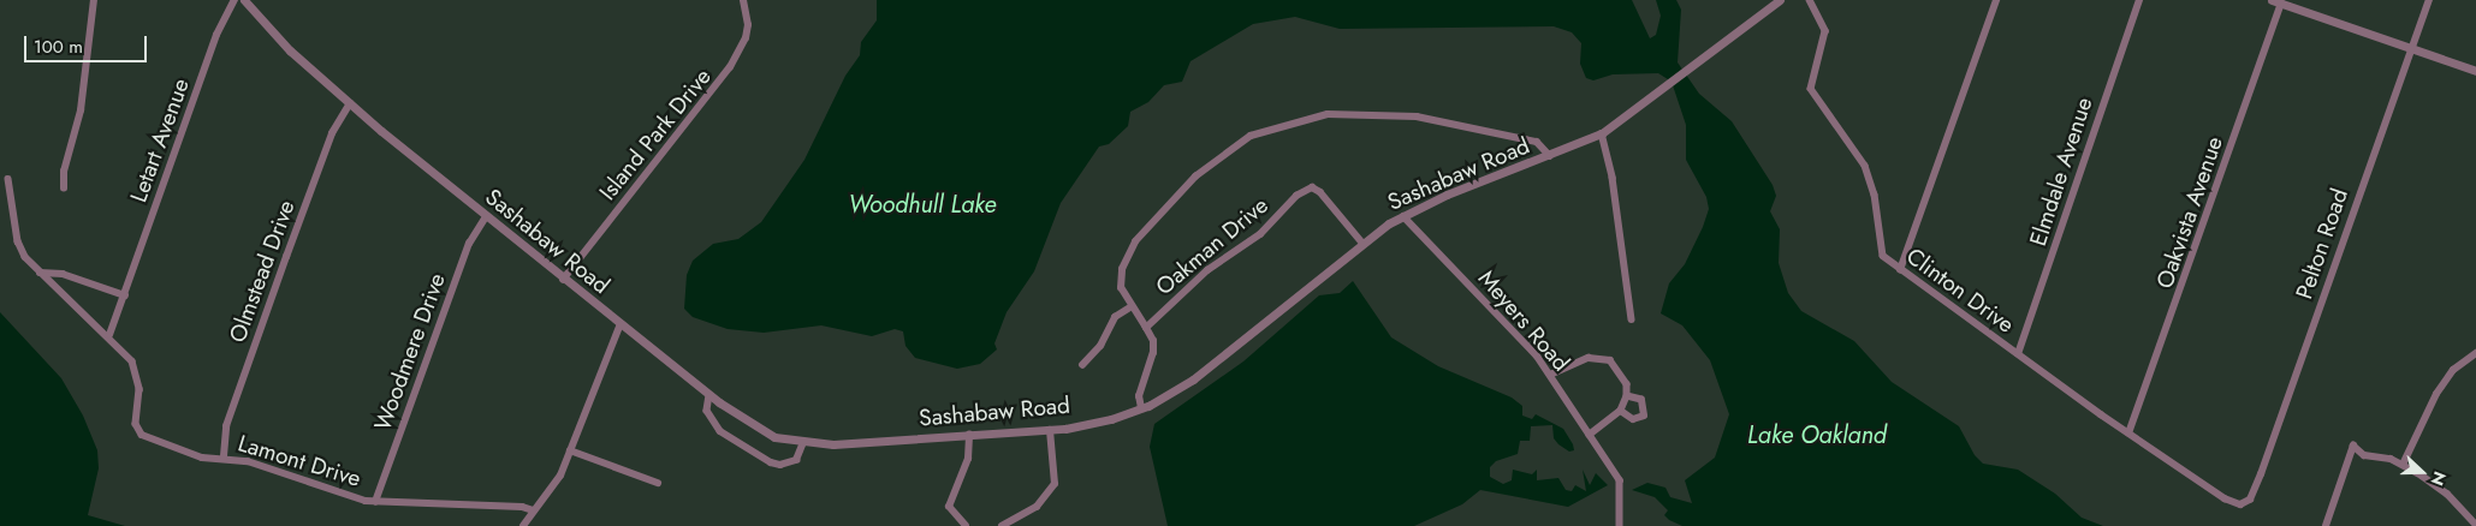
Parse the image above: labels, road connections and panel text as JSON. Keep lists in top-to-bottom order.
{
  "streets": {
    "street": [
      "Island Park Drive",
      "Letart Avenue",
      "Elmdale Avenue",
      "Sashabaw Road",
      "Oakvista Avenue",
      "Pelton Road",
      "Oakman Drive",
      "Olmstead Drive",
      "Clinton Drive",
      "Meyers Road",
      "Woodmere Drive",
      "Lamont Drive"
    ]
  },
  "crossings": [
    ["Island Park Drive", "Sashabaw Road"],
    ["Elmdale Avenue", "Clinton Drive"],
    ["Sashabaw Road", "Oakman Drive"],
    ["Sashabaw Road", "Olmstead Drive"],
    ["Sashabaw Road", "Meyers Road"],
    ["Sashabaw Road", "Woodmere Drive"],
    ["Oakvista Avenue", "Clinton Drive"],
    ["Pelton Road", "Clinton Drive"],
    ["Olmstead Drive", "Lamont Drive"],
    ["Woodmere Drive", "Lamont Drive"]
  ],
  "water": ["Woodhull Lake", "Lake Oakland"],
  "scale_bar": "100 m",
  "north": "right"
}
